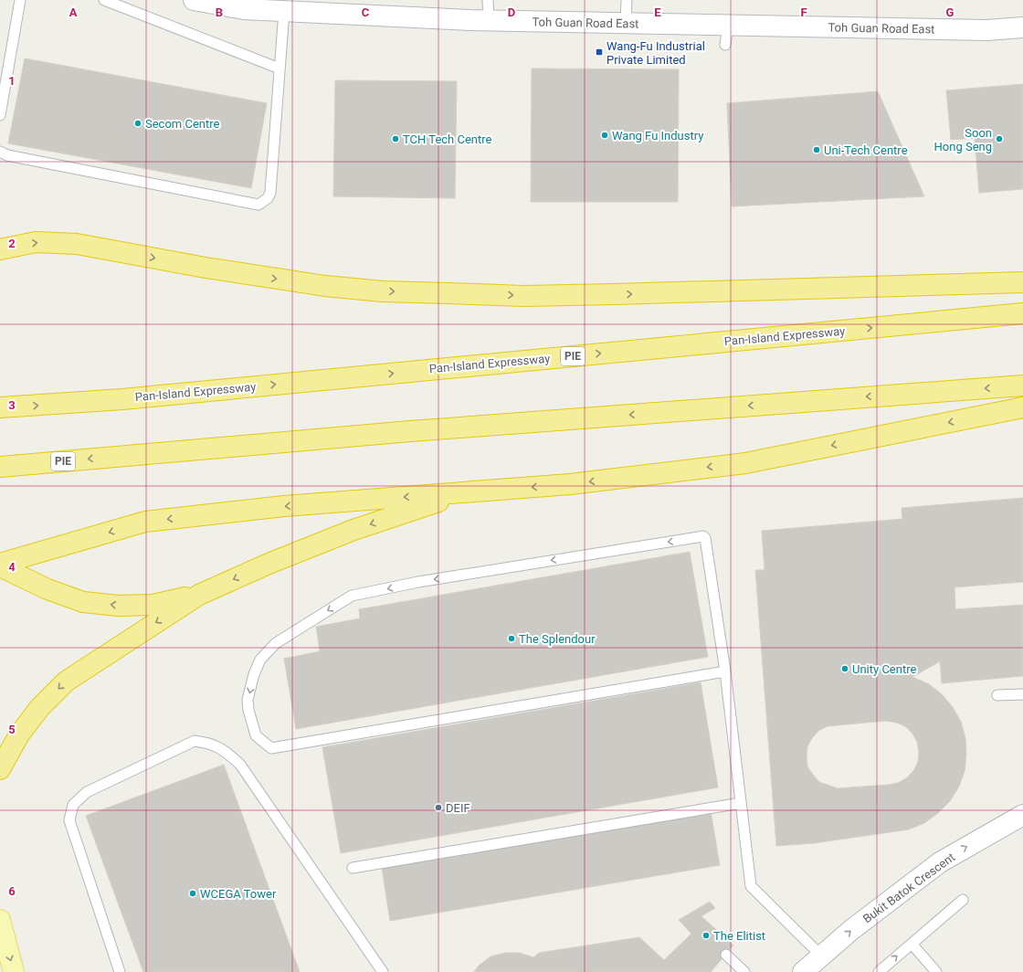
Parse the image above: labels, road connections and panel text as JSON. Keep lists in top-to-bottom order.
{
  "streets": {
    "highway": ["Pan-Island Expressway", "PIE"],
    "street": ["Toh Guan Road East", "Bukit Batok Crescent"]
  },
  "one_way": ["Bukit Batok Crescent"],
  "places": {
    "transit": ["Wang-Fu Industrial Private Limited"],
    "other": [
      "Secom Centre",
      "Wang Fu Industry",
      "TCH Tech Centre",
      "Soon Hong Seng",
      "Uni-Tech Centre",
      "The Splendour",
      "Unity Centre",
      "DEIF",
      "WCEGA Tower",
      "The Elitist"
    ]
  },
  "grid": {
    "columns": [
      "A",
      "B",
      "C",
      "D",
      "E",
      "F",
      "G"
    ],
    "rows": [
      "1",
      "2",
      "3",
      "4",
      "5",
      "6"
    ]
  }
}
